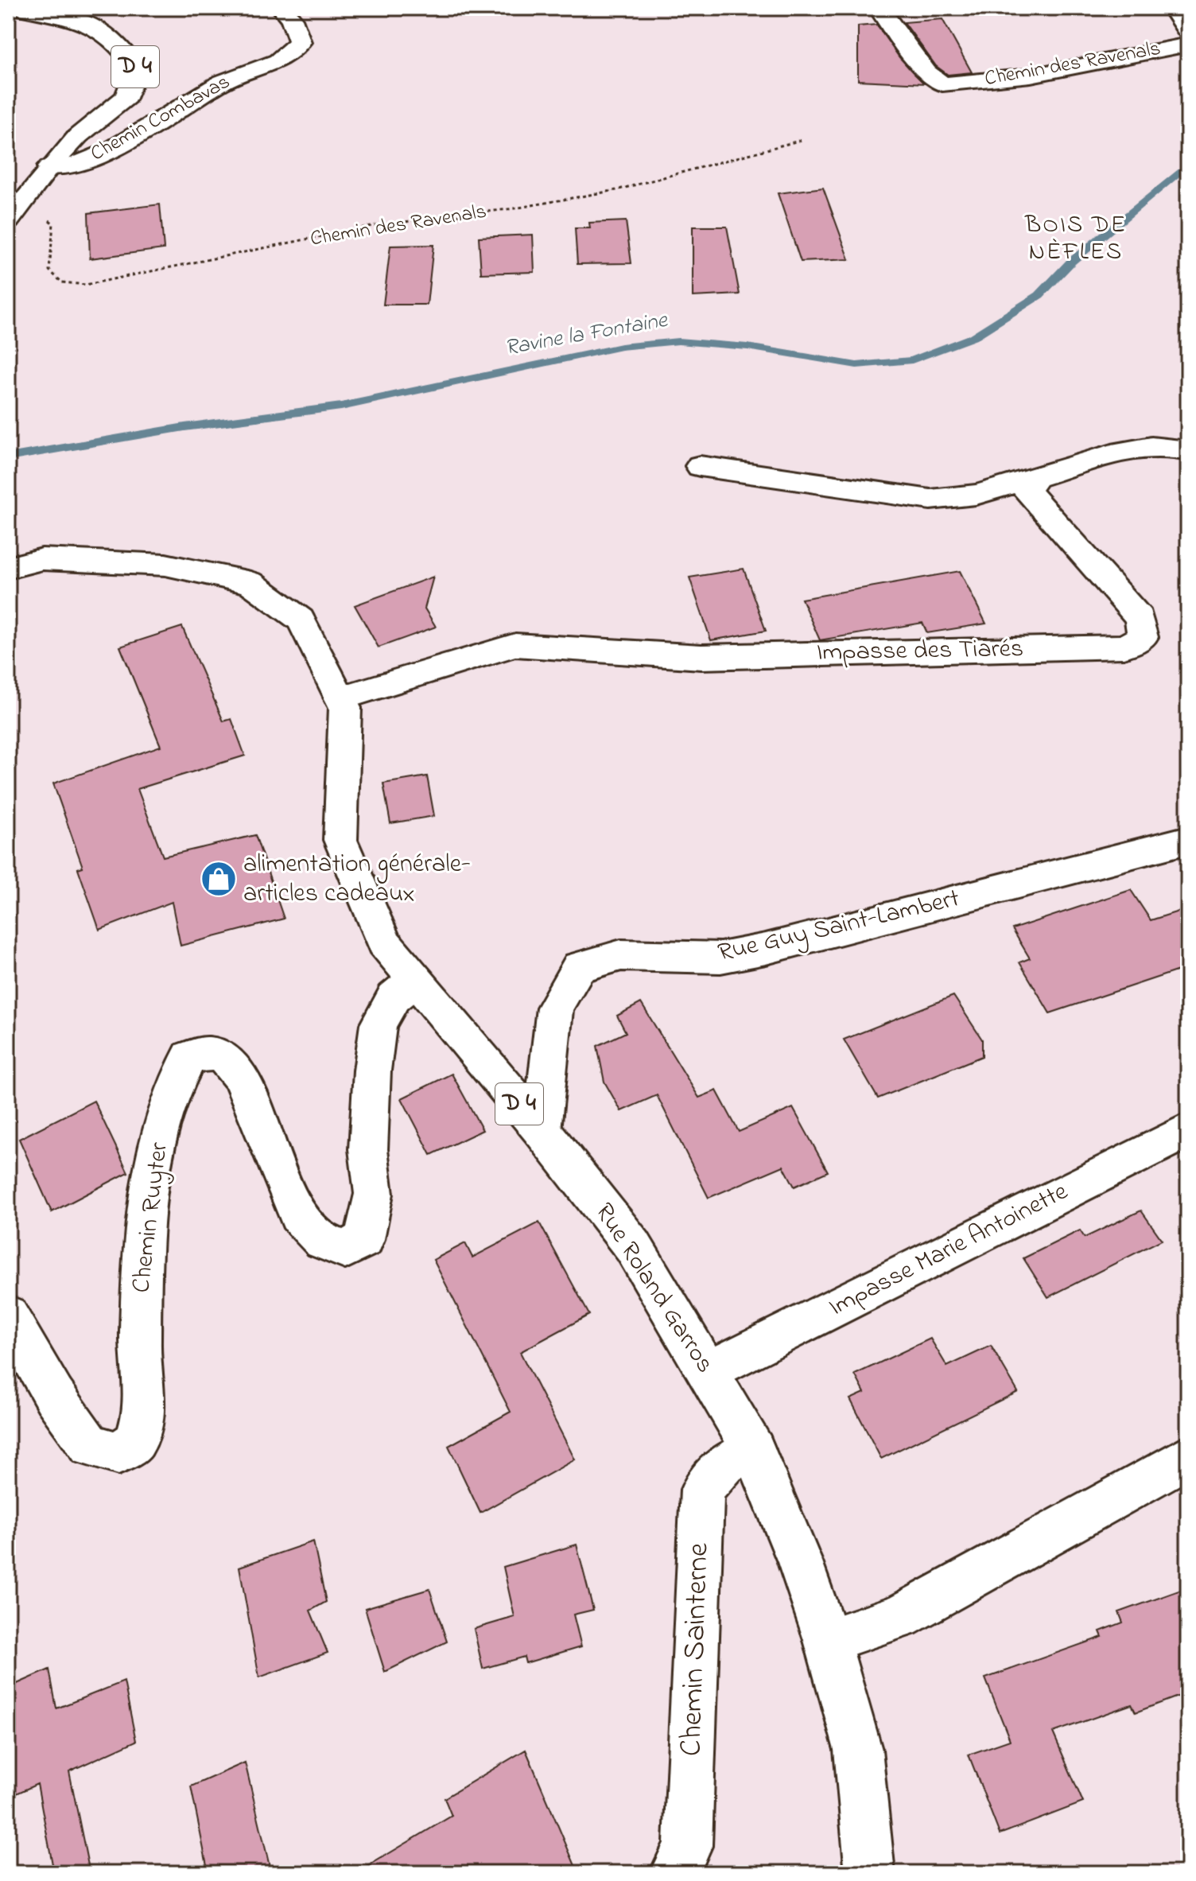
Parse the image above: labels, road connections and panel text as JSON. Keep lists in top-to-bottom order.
{
  "streets": {
    "street": [
      "Chemin des Ravenals",
      "D 4",
      "Chemin Combavas",
      "Impasse des Tiarés",
      "Rue Guy Saint-Lambert",
      "Chemin Ruyter",
      "Impasse Marie Antoinette",
      "Rue Roland Garros",
      "Chemin Sainterne"
    ]
  },
  "crossings": [
    ["Chemin des Ravenals", "D 4"],
    ["Chemin des Ravenals", "Chemin Combavas"],
    ["D 4", "Chemin Combavas"],
    ["Impasse des Tiarés", "Rue Roland Garros"],
    ["Rue Guy Saint-Lambert", "Rue Roland Garros"],
    ["Chemin Ruyter", "Rue Roland Garros"],
    ["Impasse Marie Antoinette", "Rue Roland Garros"],
    ["Rue Roland Garros", "Chemin Sainterne"]
  ],
  "districts": ["BOIS DE NÈFLES"],
  "water": ["Ravine la Fontaine"],
  "places": {
    "shop": ["alimentation générale- articles cadeaux"]
  }
}
